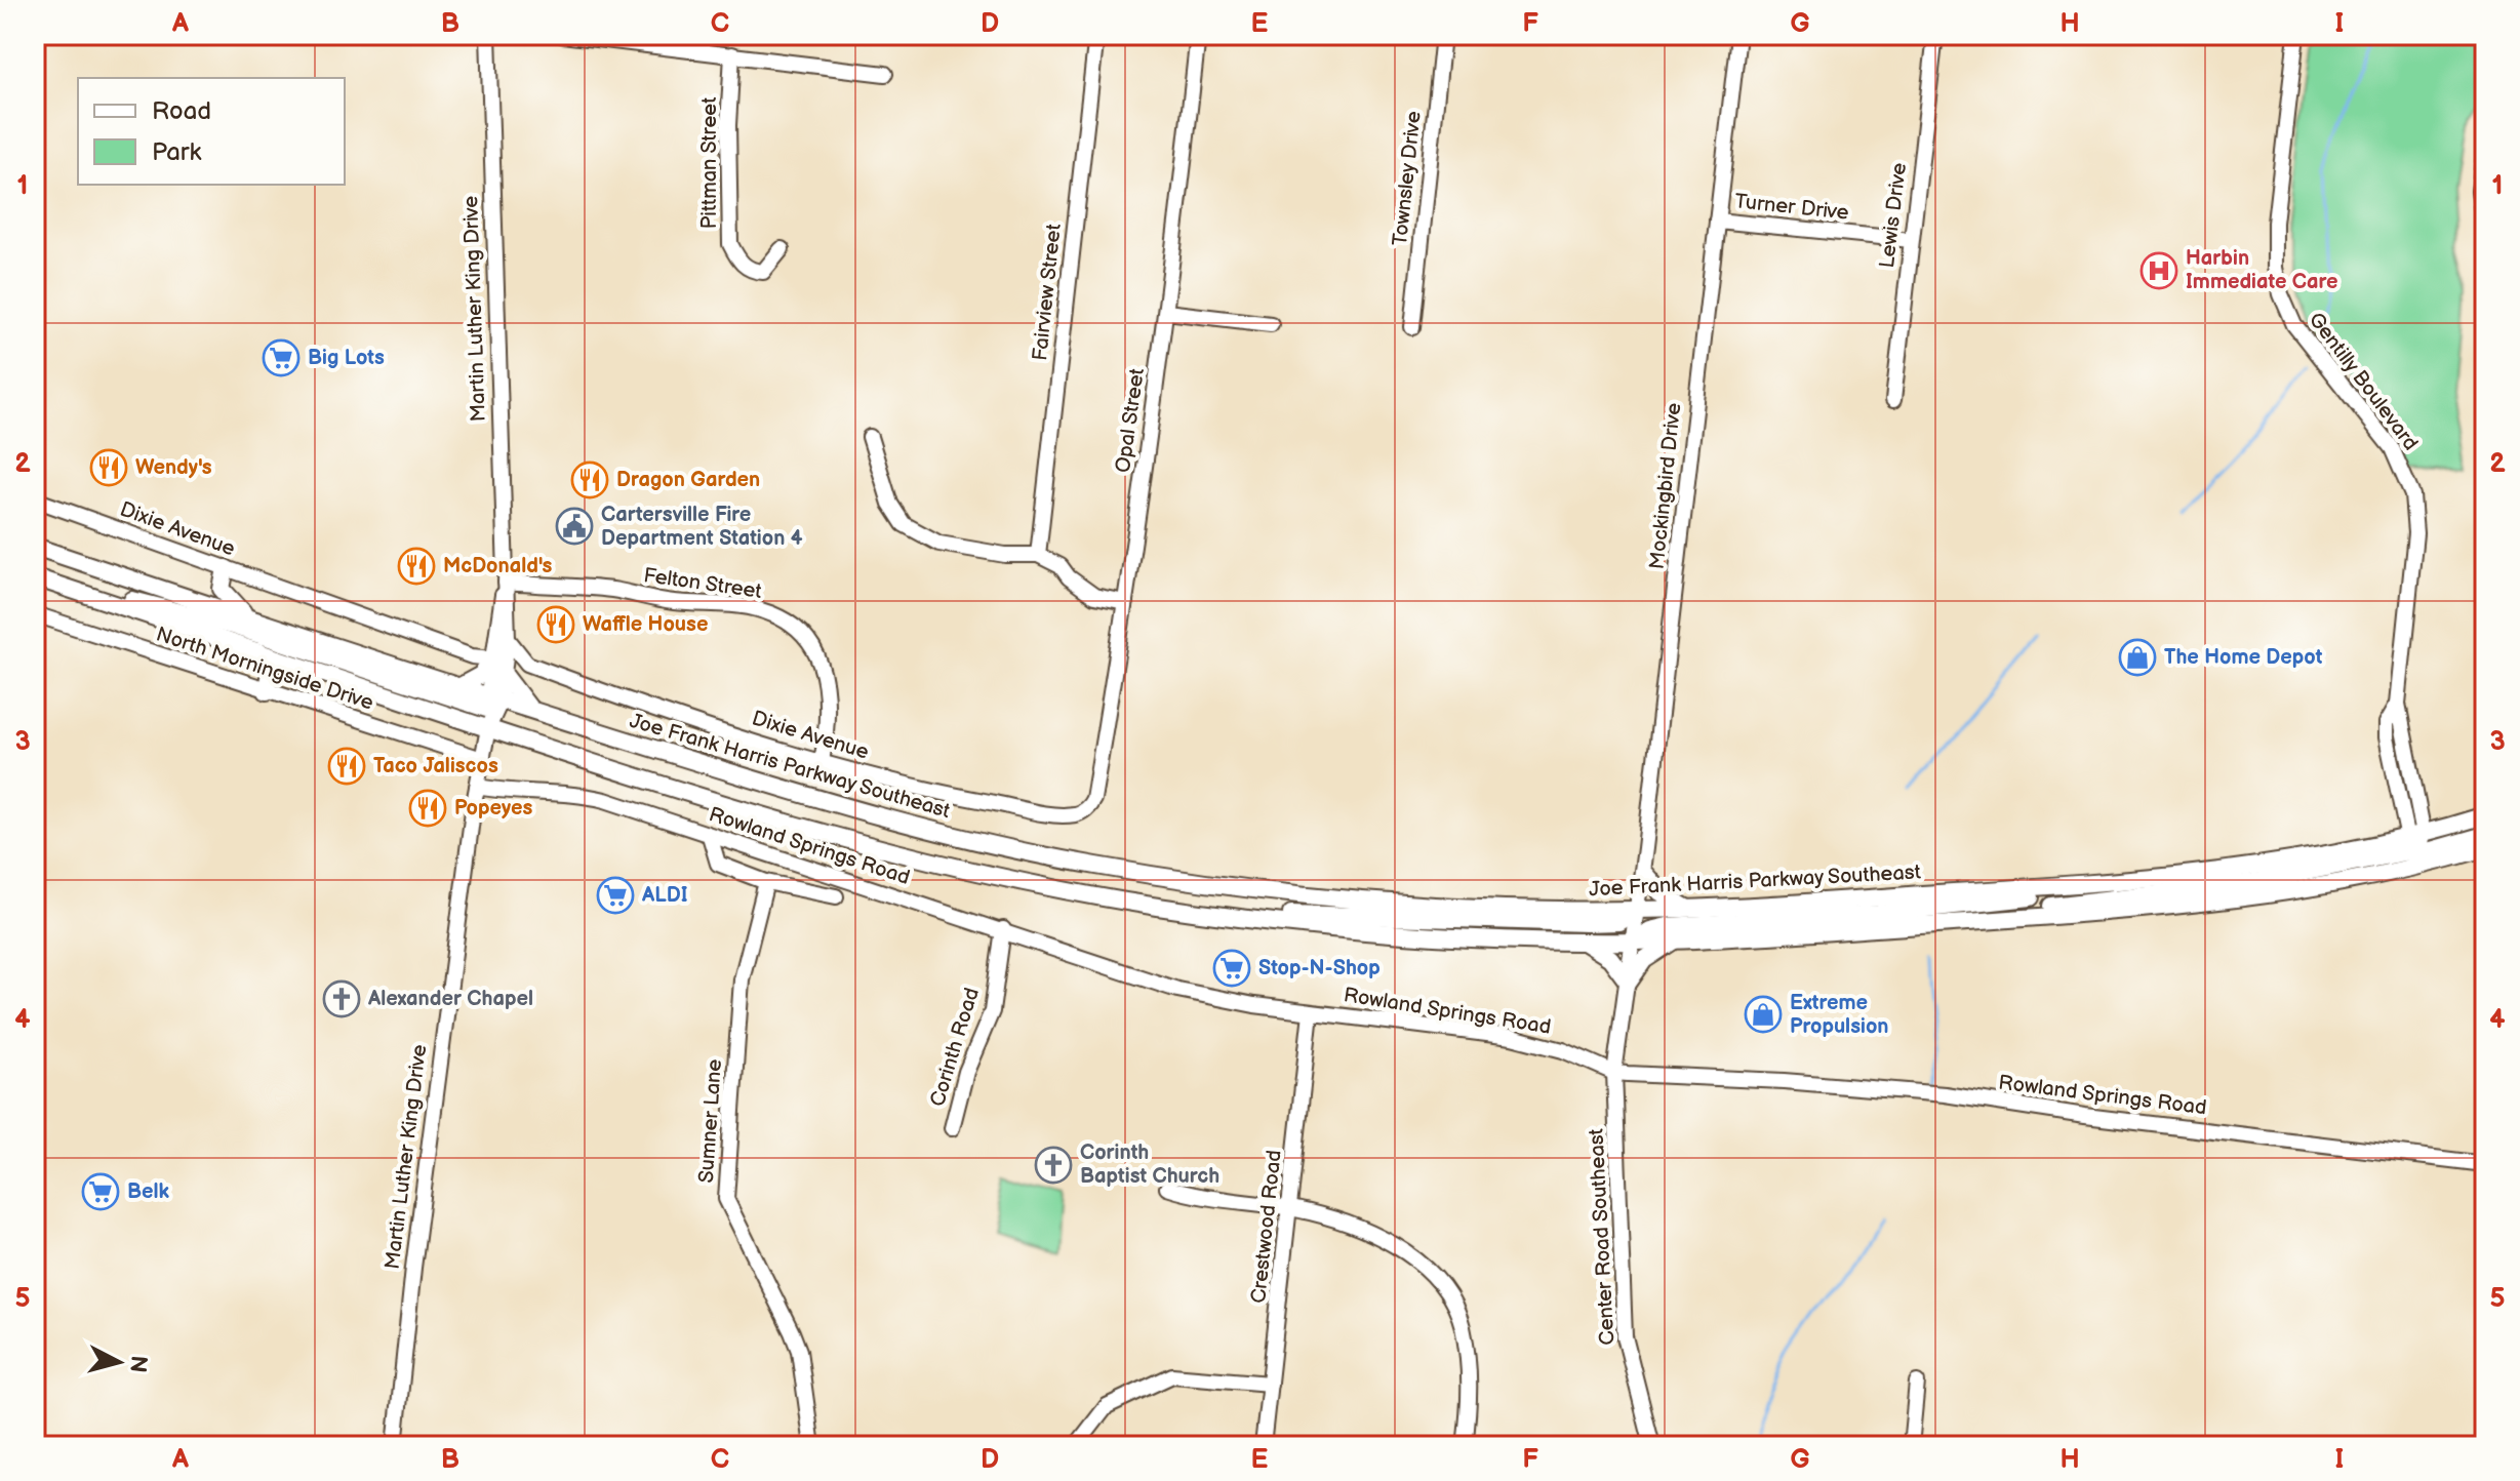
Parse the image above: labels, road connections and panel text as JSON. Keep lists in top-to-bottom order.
{
  "streets": {
    "main road": ["Joe Frank Harris Parkway Southeast"],
    "street": [
      "Pittman Street",
      "Townsley Drive",
      "Turner Drive",
      "Lewis Drive",
      "Fairview Street",
      "Martin Luther King Drive",
      "Gentilly Boulevard",
      "Opal Street",
      "Mockingbird Drive",
      "Dixie Avenue",
      "Felton Street",
      "North Morningside Drive",
      "Rowland Springs Road",
      "Corinth Road",
      "Sumner Lane",
      "Crestwood Road",
      "Center Road Southeast"
    ]
  },
  "crossings": [
    ["Turner Drive", "Lewis Drive"],
    ["Turner Drive", "Mockingbird Drive"],
    ["Martin Luther King Drive", "Dixie Avenue"],
    ["Martin Luther King Drive", "Felton Street"],
    ["Martin Luther King Drive", "North Morningside Drive"],
    ["Martin Luther King Drive", "Joe Frank Harris Parkway Southeast"],
    ["Martin Luther King Drive", "Rowland Springs Road"],
    ["Gentilly Boulevard", "Joe Frank Harris Parkway Southeast"],
    ["Opal Street", "Dixie Avenue"],
    ["Mockingbird Drive", "Joe Frank Harris Parkway Southeast"],
    ["Mockingbird Drive", "Center Road Southeast"],
    ["Dixie Avenue", "Felton Street"],
    ["Rowland Springs Road", "Corinth Road"],
    ["Rowland Springs Road", "Crestwood Road"],
    ["Rowland Springs Road", "Center Road Southeast"]
  ],
  "places": {
    "hospital": ["Harbin Immediate Care"],
    "supermarket": [
      "Big Lots",
      "ALDI",
      "Stop-N-Shop",
      "Belk"
    ],
    "restaurant": [
      "Wendy's",
      "Dragon Garden",
      "McDonald's",
      "Waffle House",
      "Taco Jaliscos",
      "Popeyes"
    ],
    "public building": ["Cartersville Fire Department Station 4"],
    "shop": ["The Home Depot", "Extreme Propulsion"],
    "church": ["Alexander Chapel", "Corinth Baptist Church"]
  },
  "legend": ["Road", "Park"],
  "north": "right",
  "grid": {
    "columns": [
      "A",
      "B",
      "C",
      "D",
      "E",
      "F",
      "G",
      "H",
      "I"
    ],
    "rows": [
      "1",
      "2",
      "3",
      "4",
      "5"
    ]
  }
}
